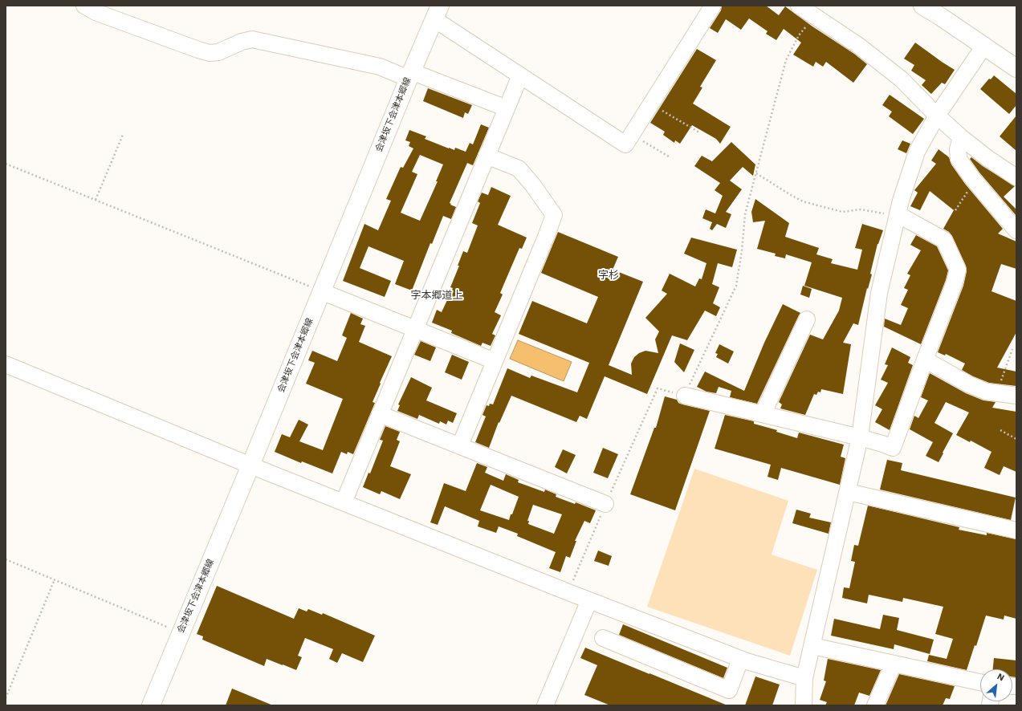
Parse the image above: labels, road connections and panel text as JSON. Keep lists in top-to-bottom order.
{
  "streets": {
    "main road": ["会津坂下会津本郷線"]
  },
  "districts": ["字杉", "字本郷道上"],
  "north": "top right"
}
